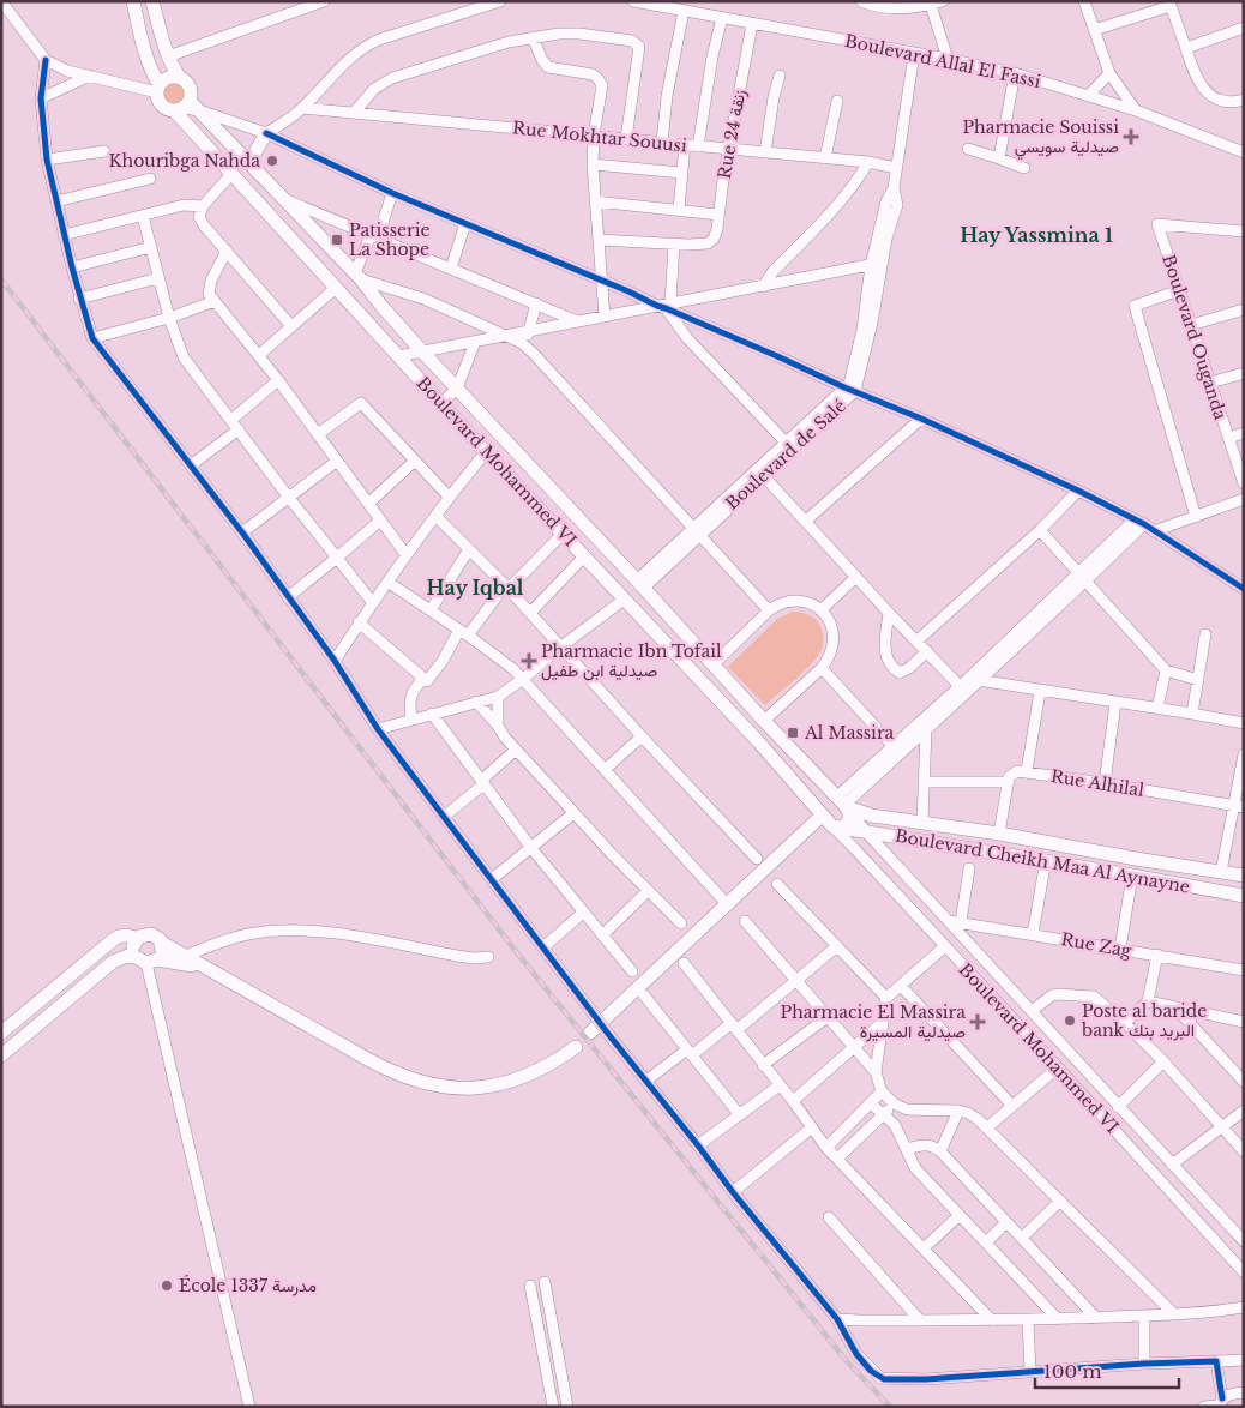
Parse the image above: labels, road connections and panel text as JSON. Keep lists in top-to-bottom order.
{
  "streets": {
    "main road": ["Boulevard Mohammed VI", "Boulevard Cheikh Maa Al Aynayne"],
    "street": [
      "Boulevard Allal El Fassi",
      "Rue 24 زنقة",
      "Rue Mokhtar Souusi",
      "Boulevard Ouganda",
      "Boulevard de Salé",
      "Rue Alhilal",
      "Rue Zag"
    ]
  },
  "crossings": [
    ["Boulevard Allal El Fassi", "Rue 24 زنقة"],
    ["Boulevard Allal El Fassi", "Boulevard de Salé"],
    ["Rue 24 زنقة", "Rue Mokhtar Souusi"],
    ["Rue Mokhtar Souusi", "Boulevard de Salé"],
    ["Boulevard de Salé", "Boulevard Mohammed VI"],
    ["Boulevard Mohammed VI", "Boulevard Cheikh Maa Al Aynayne"],
    ["Boulevard Mohammed VI", "Rue Zag"]
  ],
  "districts": ["Hay Yassmina 1", "Hay Iqbal"],
  "places": {
    "health": ["Pharmacie Souissi صيدلية سويسي", "Pharmacie Ibn Tofail صيدلية ابن طفيل", "Pharmacie El Massira صيدلية المسيرة"],
    "other": ["Khouribga Nahda", "Poste al baride bank البريد بنك", "École مدرسة 1337"],
    "transit": ["Patisserie La Shope", "Al Massira"]
  },
  "scale_bar": "100 m"
}
